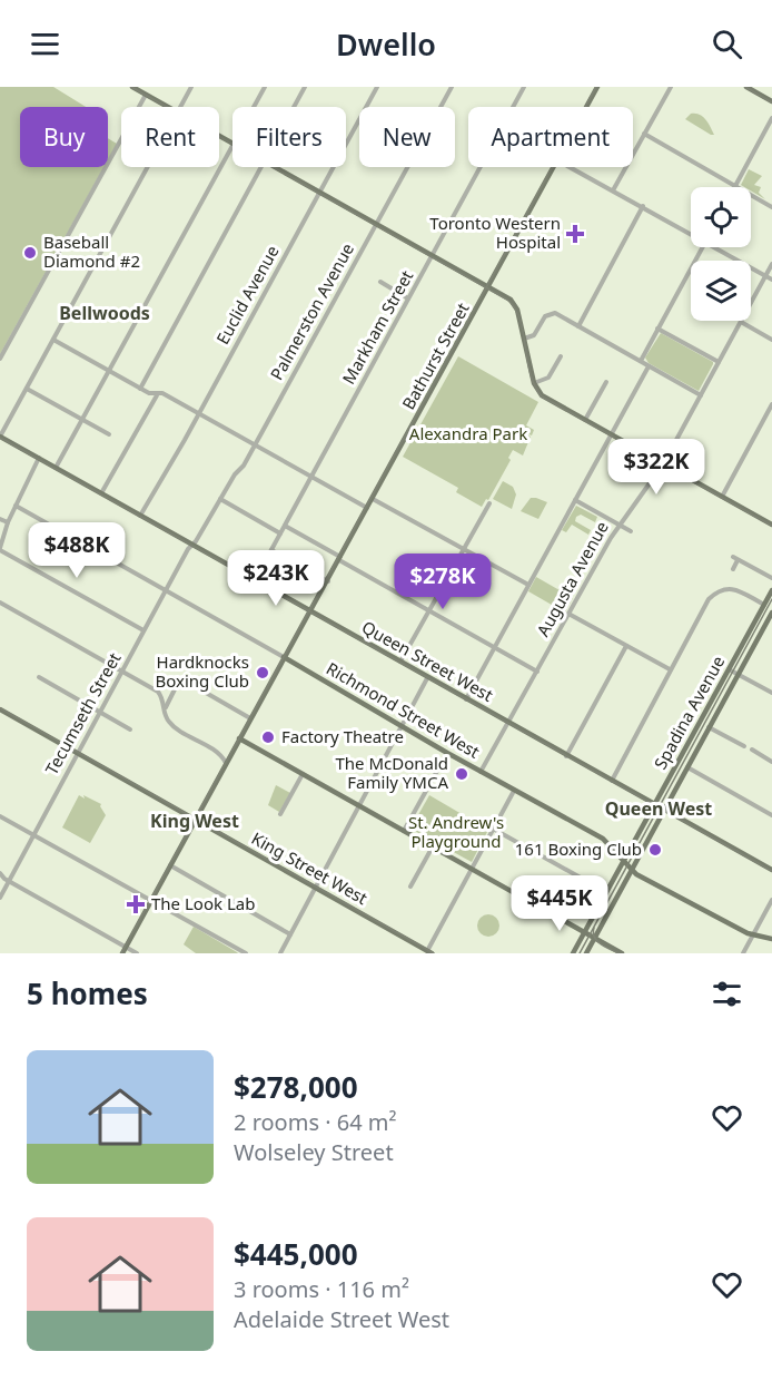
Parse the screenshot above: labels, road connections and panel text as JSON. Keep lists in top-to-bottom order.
{
  "streets": {
    "main road": [
      "Bathurst Street",
      "Queen Street West",
      "Richmond Street West",
      "Spadina Avenue",
      "King Street West"
    ],
    "street": [
      "Euclid Avenue",
      "Palmerston Avenue",
      "Markham Street",
      "Augusta Avenue",
      "Tecumseth Street"
    ]
  },
  "crossings": [
    ["Euclid Avenue", "Queen Street West"],
    ["Palmerston Avenue", "Queen Street West"],
    ["Palmerston Avenue", "Tecumseth Street"],
    ["Markham Street", "Queen Street West"],
    ["Bathurst Street", "Queen Street West"],
    ["Bathurst Street", "Richmond Street West"],
    ["Bathurst Street", "King Street West"],
    ["Augusta Avenue", "Queen Street West"],
    ["Augusta Avenue", "Richmond Street West"],
    ["Queen Street West", "Spadina Avenue"],
    ["Queen Street West", "Tecumseth Street"],
    ["Richmond Street West", "Spadina Avenue"],
    ["Richmond Street West", "Tecumseth Street"],
    ["Tecumseth Street", "King Street West"]
  ],
  "districts": ["Bellwoods", "Queen West", "King West"],
  "parks": ["Alexandra Park", "St. Andrew's Playground"],
  "places": {
    "health": ["Toronto Western Hospital", "The Look Lab"],
    "other": [
      "Baseball Diamond #2",
      "Hardknocks Boxing Club",
      "Factory Theatre",
      "The McDonald Family YMCA",
      "161 Boxing Club"
    ]
  },
  "page": {
    "header": "Dwello",
    "chip": [
      "Buy",
      "Rent",
      "Filters",
      "New",
      "Apartment"
    ],
    "price": [
      "$322K",
      "$488K",
      "$243K",
      "$278K",
      "$445K"
    ],
    "heading": "5 homes",
    "list": [
      {
        "name": "$278,000",
        "note": "2 rooms · 64 m² · Wolseley Street"
      },
      {
        "name": "$445,000",
        "note": "3 rooms · 116 m² · Adelaide Street West"
      }
    ]
  }
}
